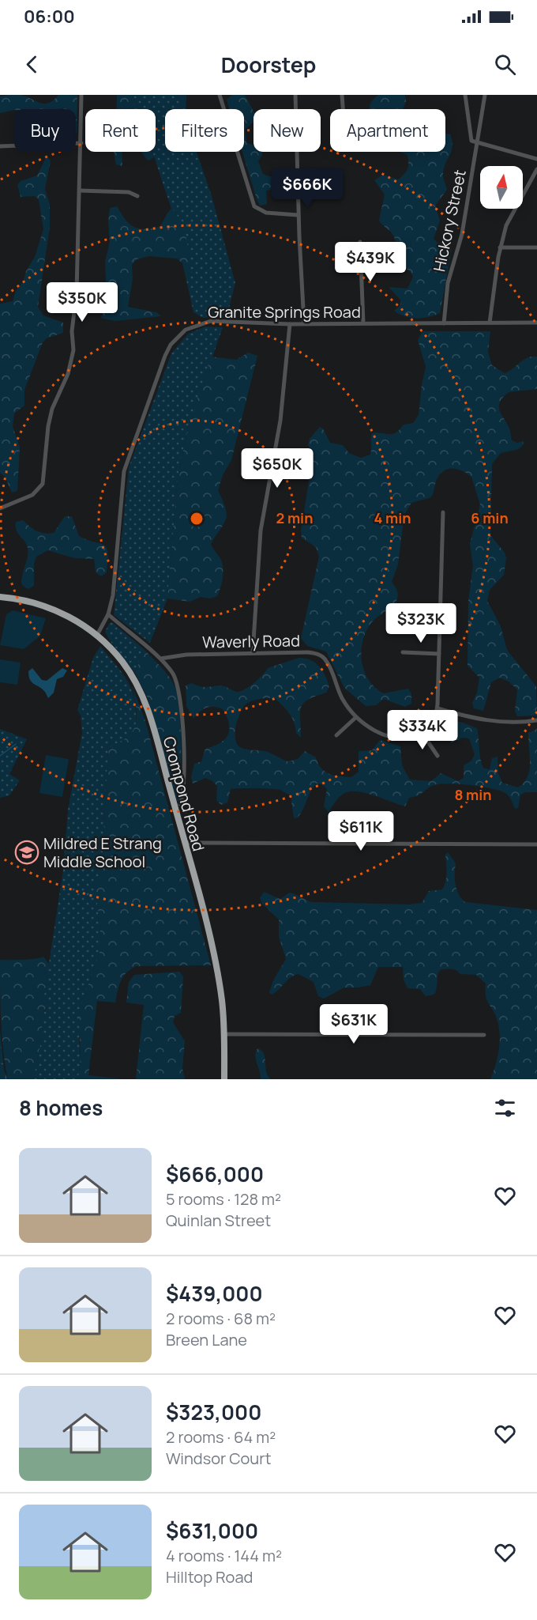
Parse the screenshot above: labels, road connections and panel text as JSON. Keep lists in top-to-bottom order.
{
  "streets": {
    "highway": ["Crompond Road"],
    "street": ["Hickory Street", "Granite Springs Road", "Waverly Road"]
  },
  "crossings": [
    ["Hickory Street", "Granite Springs Road"],
    ["Granite Springs Road", "Crompond Road"]
  ],
  "places": {
    "school or university": ["Mildred E Strang Middle School"]
  },
  "north": "top",
  "page": {
    "status": "06:00",
    "header": "Doorstep",
    "chip": [
      "Buy",
      "Rent",
      "Filters",
      "New",
      "Apartment"
    ],
    "price": [
      "$666K",
      "$439K",
      "$350K",
      "$650K",
      "$323K",
      "$334K",
      "$611K",
      "$631K"
    ],
    "heading": "8 homes",
    "list": [
      {
        "name": "$666,000",
        "note": "5 rooms · 128 m² · Quinlan Street"
      },
      {
        "name": "$439,000",
        "note": "2 rooms · 68 m² · Breen Lane"
      },
      {
        "name": "$323,000",
        "note": "2 rooms · 64 m² · Windsor Court"
      },
      {
        "name": "$631,000",
        "note": "4 rooms · 144 m² · Hilltop Road"
      }
    ]
  },
  "rings": [
    "2 min",
    "4 min",
    "6 min",
    "8 min"
  ]
}
